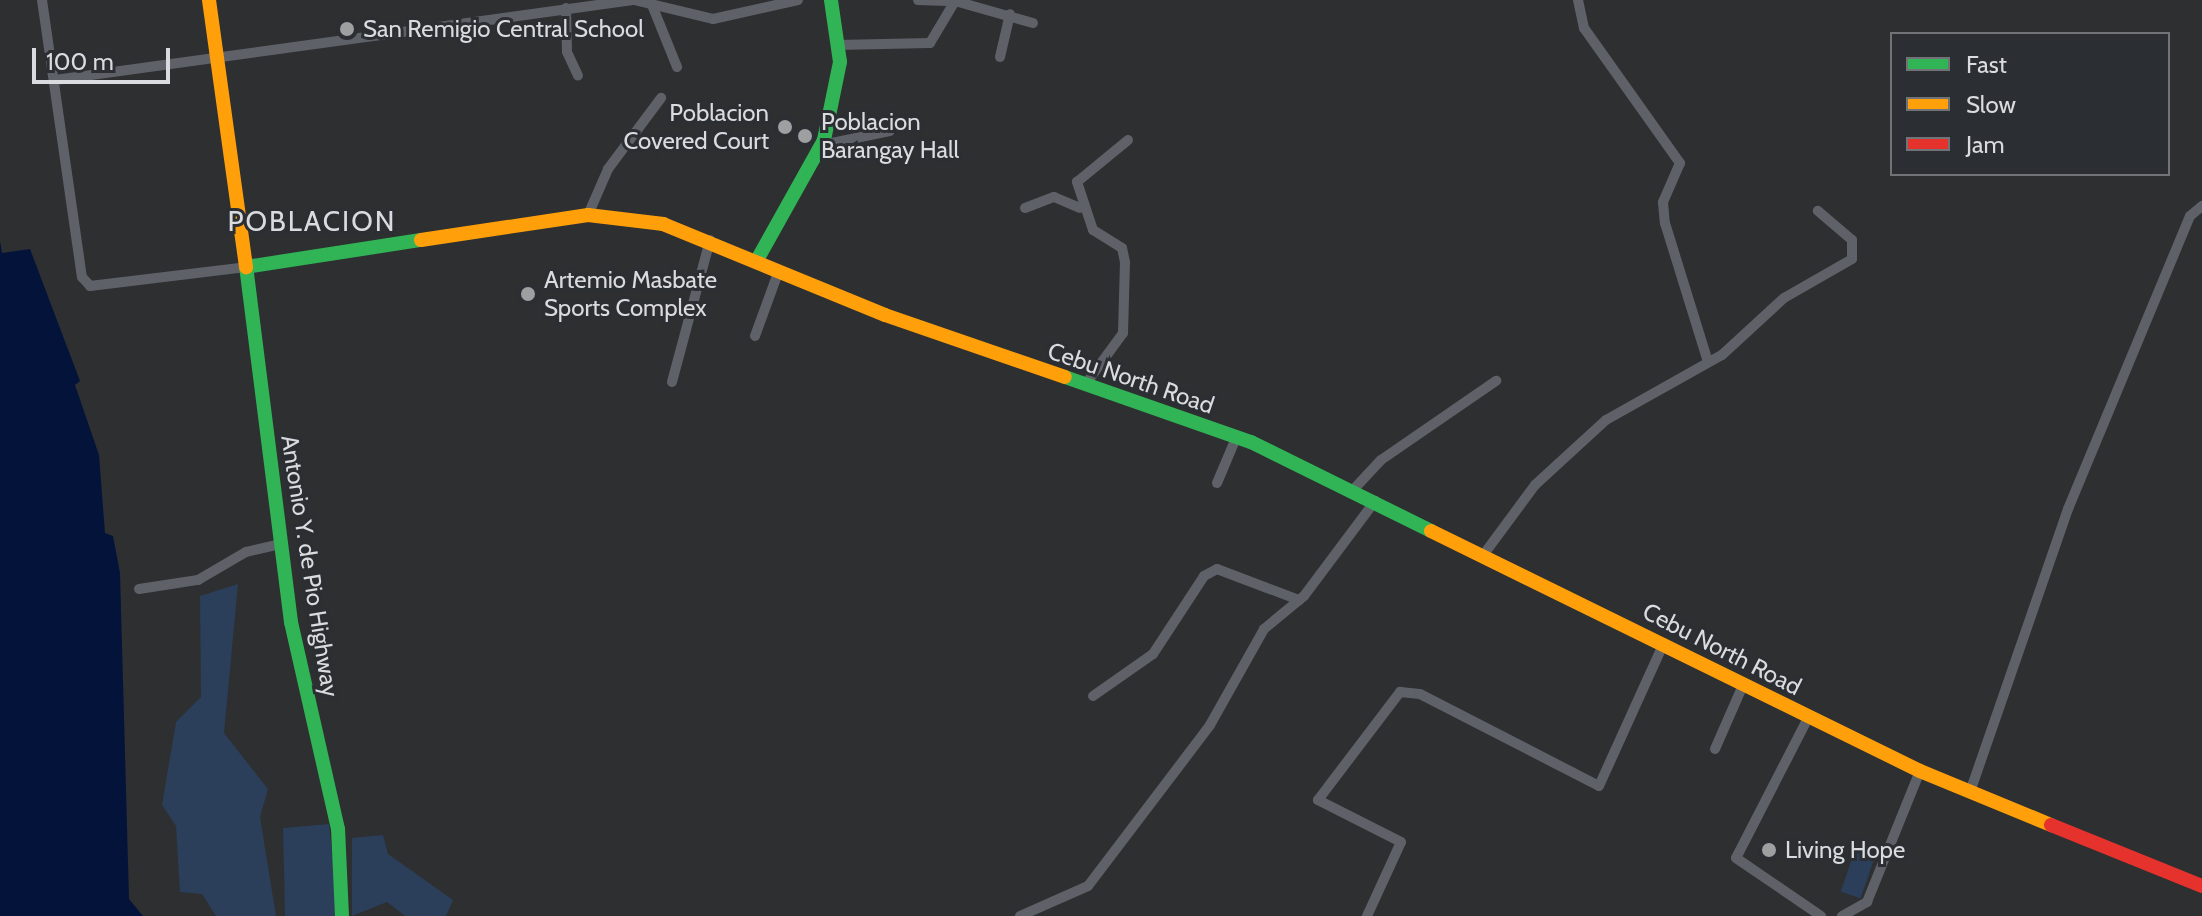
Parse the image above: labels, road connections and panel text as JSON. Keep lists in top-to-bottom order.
{
  "streets": {
    "main road": ["Cebu North Road", "Antonio Y. de Pio Highway"]
  },
  "crossings": [
    ["Cebu North Road", "Antonio Y. de Pio Highway"]
  ],
  "districts": ["POBLACION"],
  "places": [
    "San Remigio Central School",
    "Poblacion Covered Court",
    "Poblacion Barangay Hall",
    "Artemio Masbate Sports Complex",
    "Living Hope"
  ],
  "legend": ["Fast", "Slow", "Jam"],
  "scale_bar": "100 m"
}
